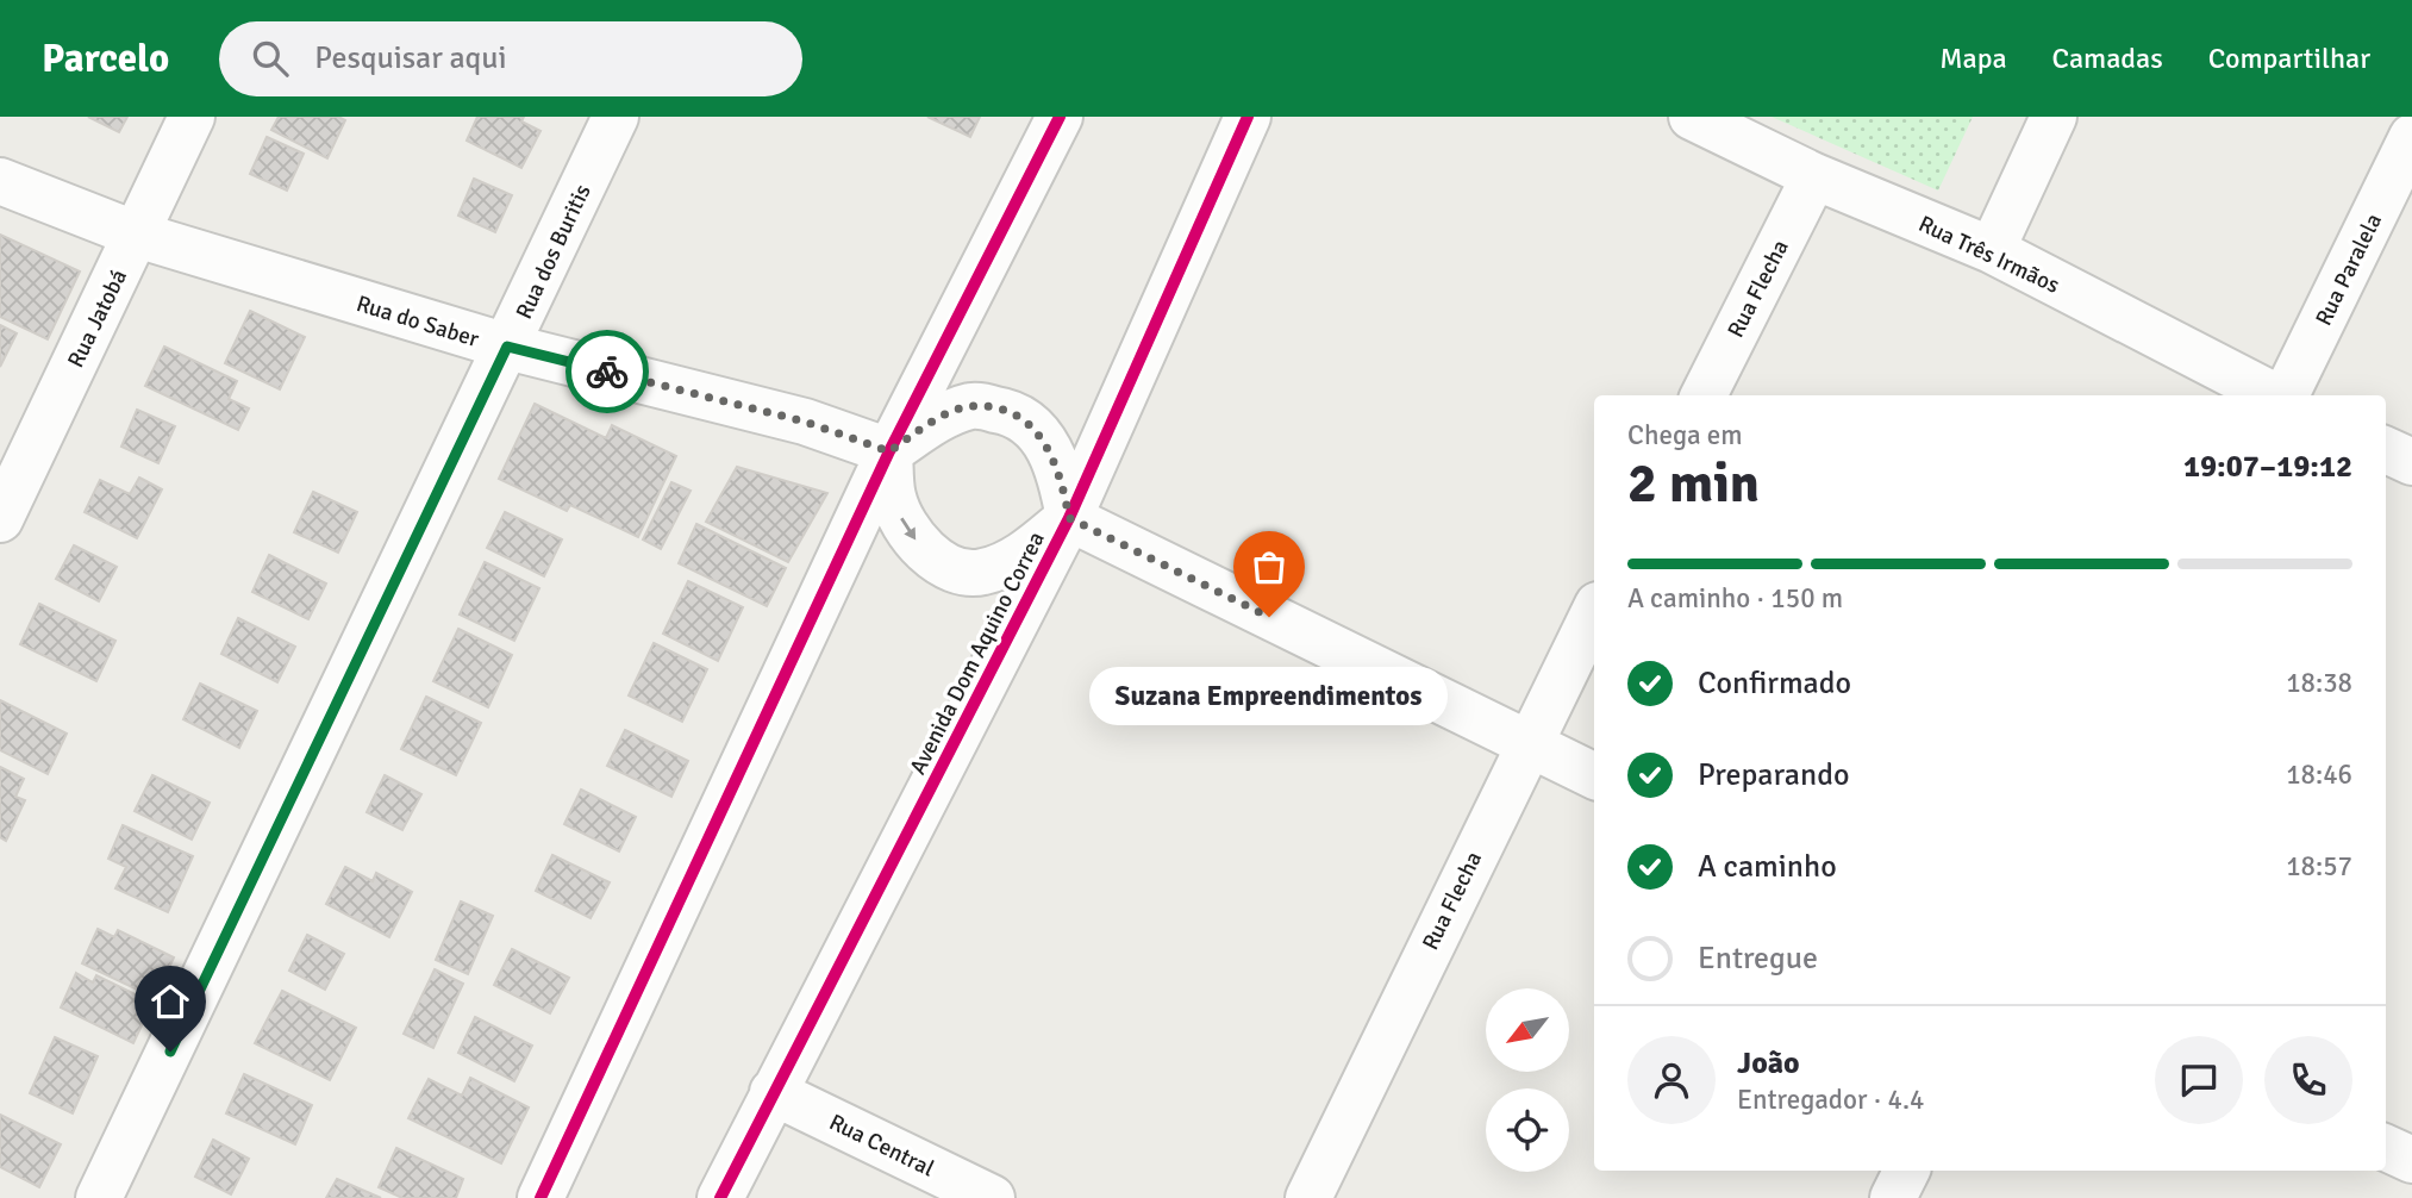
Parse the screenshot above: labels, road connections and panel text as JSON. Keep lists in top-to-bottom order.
{
  "streets": {
    "street": [
      "Rua dos Buritis",
      "Rua Três Irmãos",
      "Rua Paralela",
      "Rua Flecha",
      "Rua Jatobá",
      "Rua do Saber",
      "Avenida Dom Aquino Correa",
      "Rua Central"
    ]
  },
  "crossings": [
    ["Rua dos Buritis", "Rua do Saber"],
    ["Rua Três Irmãos", "Rua Flecha"],
    ["Rua Jatobá", "Rua do Saber"],
    ["Rua do Saber", "Avenida Dom Aquino Correa"],
    ["Avenida Dom Aquino Correa", "Rua Central"]
  ],
  "places": ["Suzana Empreendimentos"],
  "north": "bottom left",
  "page": {
    "header": "Parcelo",
    "search": "Pesquisar aqui",
    "nav": ["Mapa", "Camadas", "Compartilhar"],
    "heading": ["2 min", "Chega em", "19:07–19:12"],
    "panel": ["João", "Entregador · 4.4"],
    "bar": "A caminho · 150 m",
    "list": [
      ["Confirmado", "18:38"],
      ["Preparando", "18:46"],
      ["A caminho", "18:57"],
      "Entregue"
    ],
    "bubble": "Suzana Empreendimentos"
  }
}
